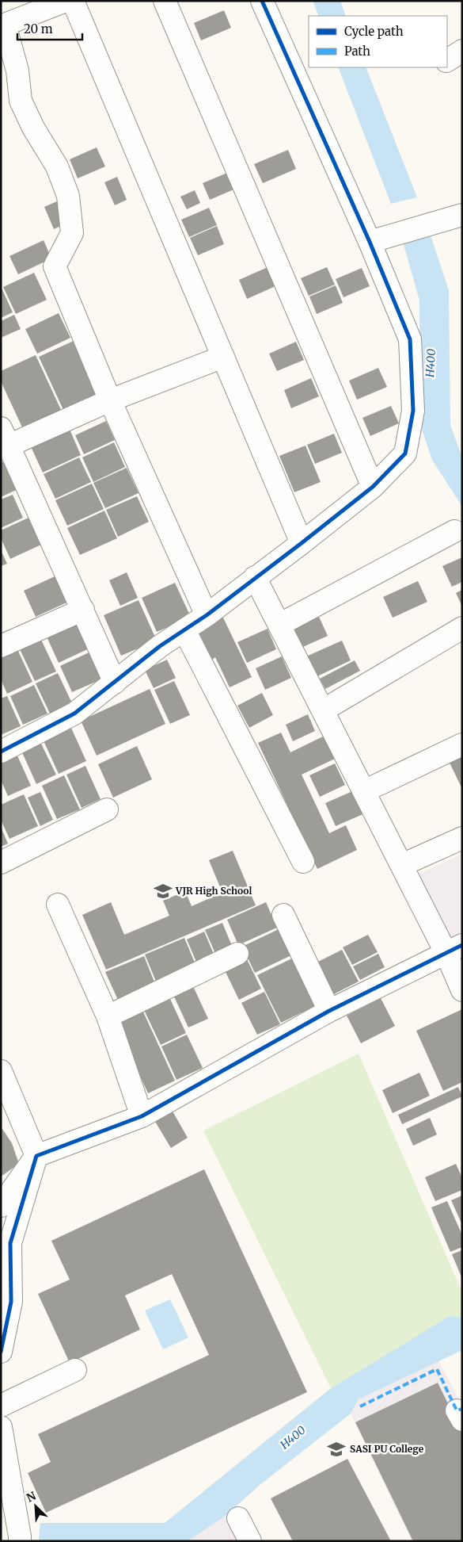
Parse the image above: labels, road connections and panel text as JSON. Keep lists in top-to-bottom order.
{
  "water": ["H400"],
  "places": {
    "school or university": ["VJR High School", "SASI PU College"]
  },
  "legend": ["Cycle path", "Path"],
  "scale_bar": "20 m",
  "north": "top left"
}
